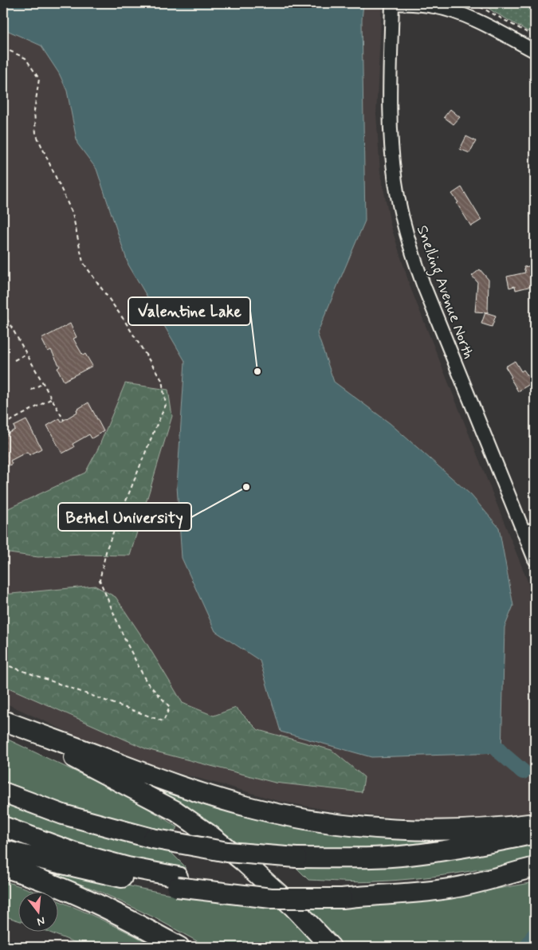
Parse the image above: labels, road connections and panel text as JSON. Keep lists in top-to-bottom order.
{
  "streets": {
    "street": ["Snelling Avenue North"]
  },
  "places": ["Valentine Lake", "Bethel University"],
  "north": "bottom"
}
